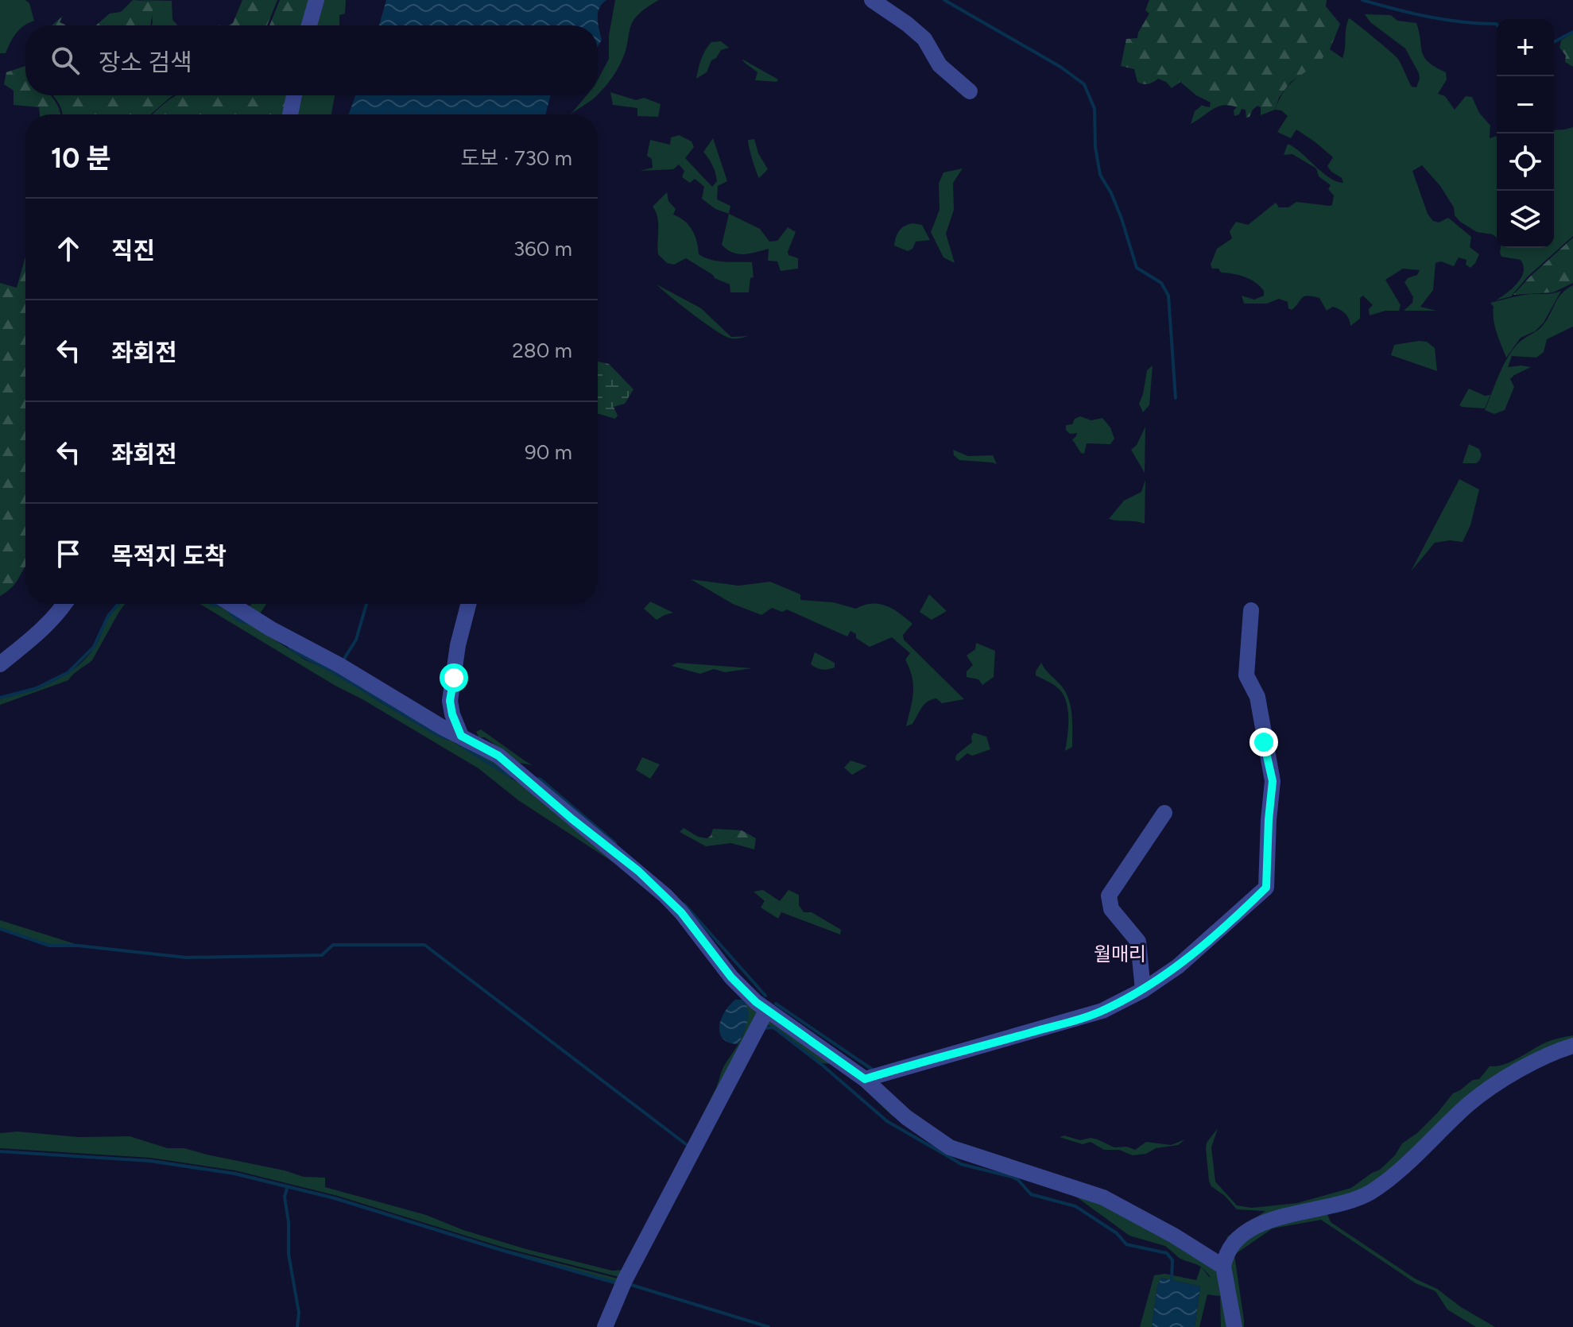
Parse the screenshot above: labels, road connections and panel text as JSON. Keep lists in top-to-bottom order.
{
  "districts": ["월매리"],
  "page": {
    "map_buttons": ["+", "−"],
    "search": "장소 검색",
    "heading": ["10 분", "도보 · 730 m"],
    "list": [
      ["직진", "360 m"],
      ["좌회전", "280 m"],
      ["좌회전", "90 m"],
      "목적지 도착"
    ]
  }
}
